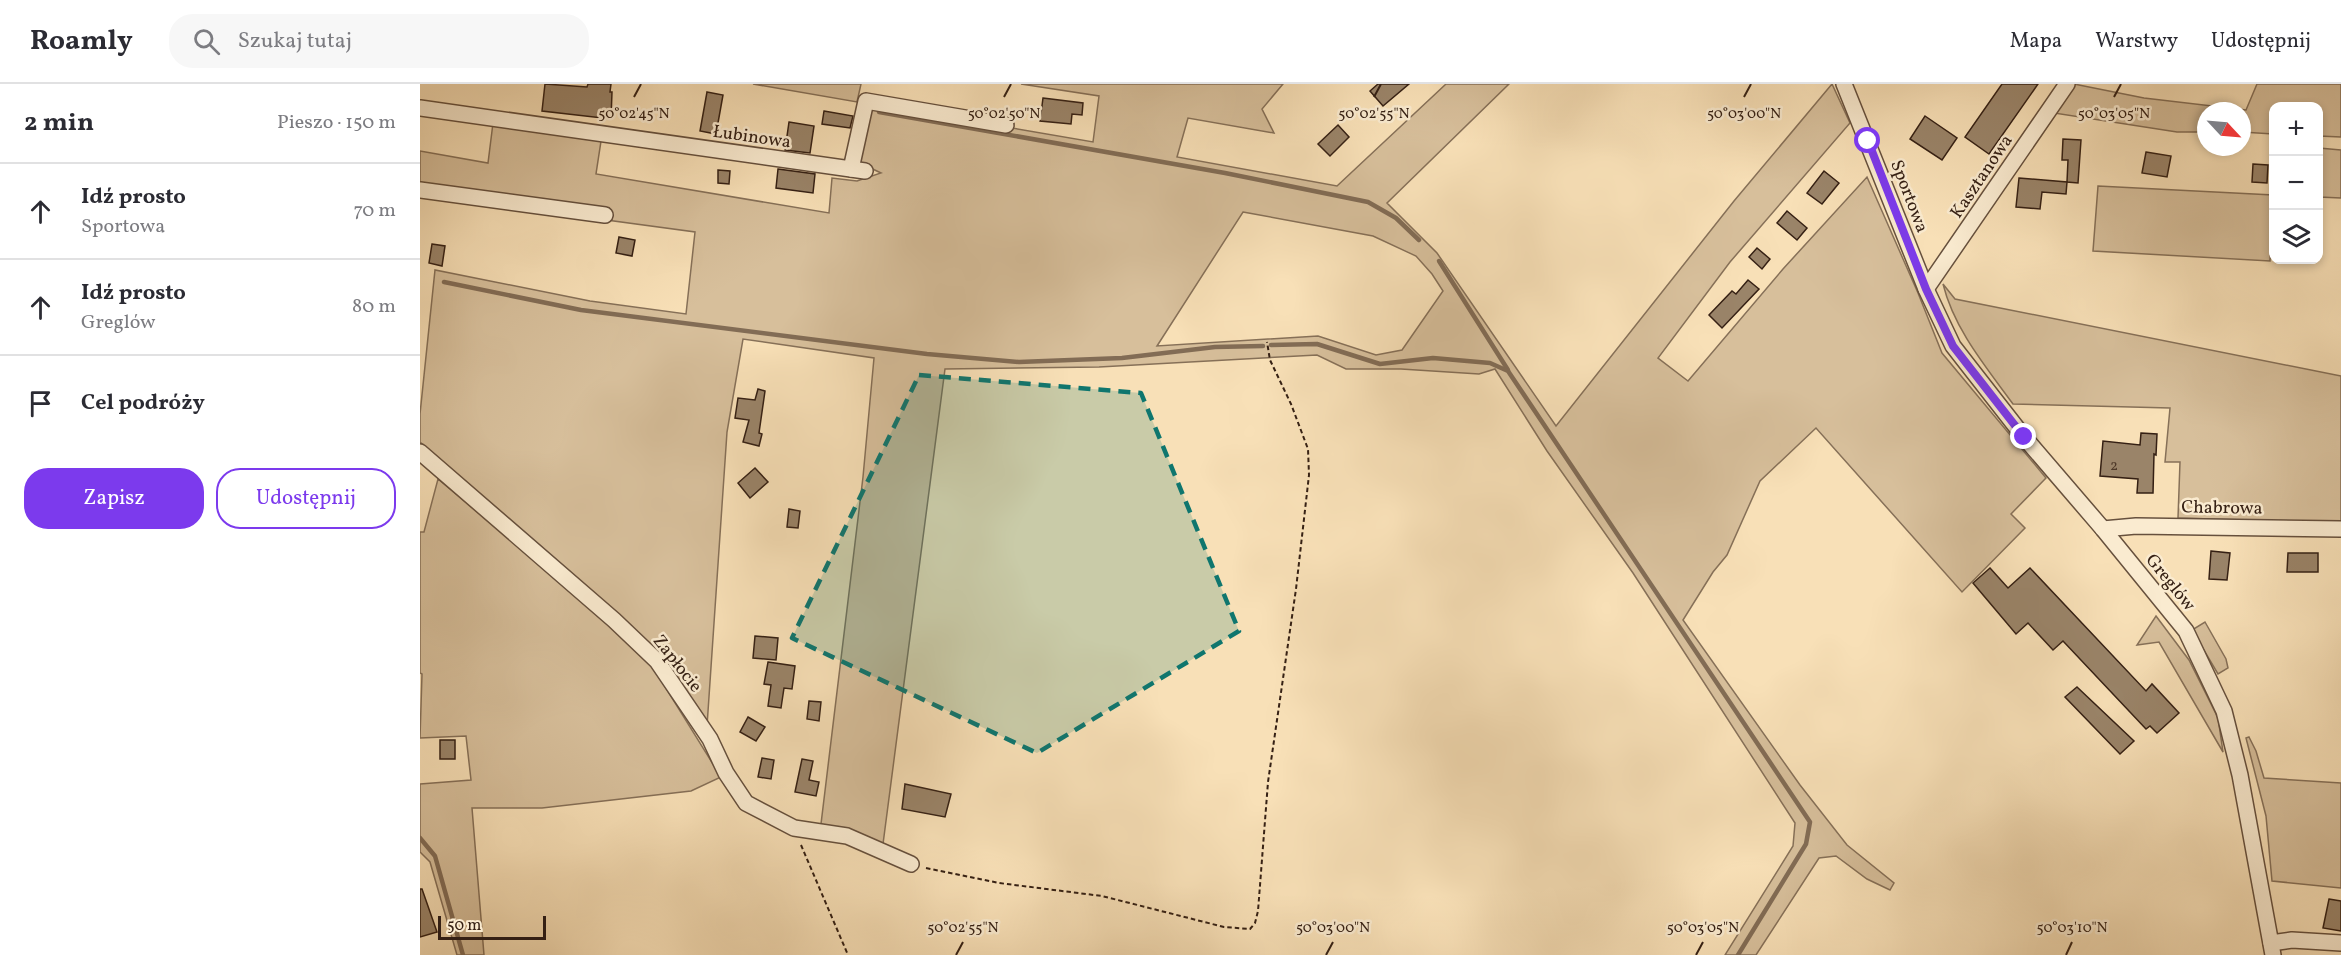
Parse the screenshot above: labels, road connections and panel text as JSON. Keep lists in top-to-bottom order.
{
  "streets": {
    "street": [
      "Łubinowa",
      "Kasztanowa",
      "Sportowa",
      "Chabrowa",
      "Greglów",
      "Zapłocie"
    ]
  },
  "crossings": [
    ["Kasztanowa", "Sportowa"],
    ["Kasztanowa", "Greglów"],
    ["Sportowa", "Greglów"],
    ["Chabrowa", "Greglów"]
  ],
  "house_numbers": ["2"],
  "scale_bar": "50 m",
  "north": "bottom right",
  "page": {
    "header": "Roamly",
    "search": "Szukaj tutaj",
    "nav": ["Mapa", "Warstwy", "Udostępnij"],
    "heading": ["2 min", "Pieszo · 150 m"],
    "map_buttons": ["+", "−"],
    "list": [
      ["Idź prosto", "Sportowa", "70 m"],
      ["Idź prosto", "Greglów", "80 m"],
      "Cel podróży"
    ],
    "buttons": ["Zapisz", "Udostępnij"],
    "scale": "50 m"
  },
  "coordinates": [
    "50°02'55\"N",
    "50°02'45\"N",
    "50°02'50\"N",
    "50°03'00\"N",
    "50°03'05\"N",
    "50°03'10\"N"
  ]
}
